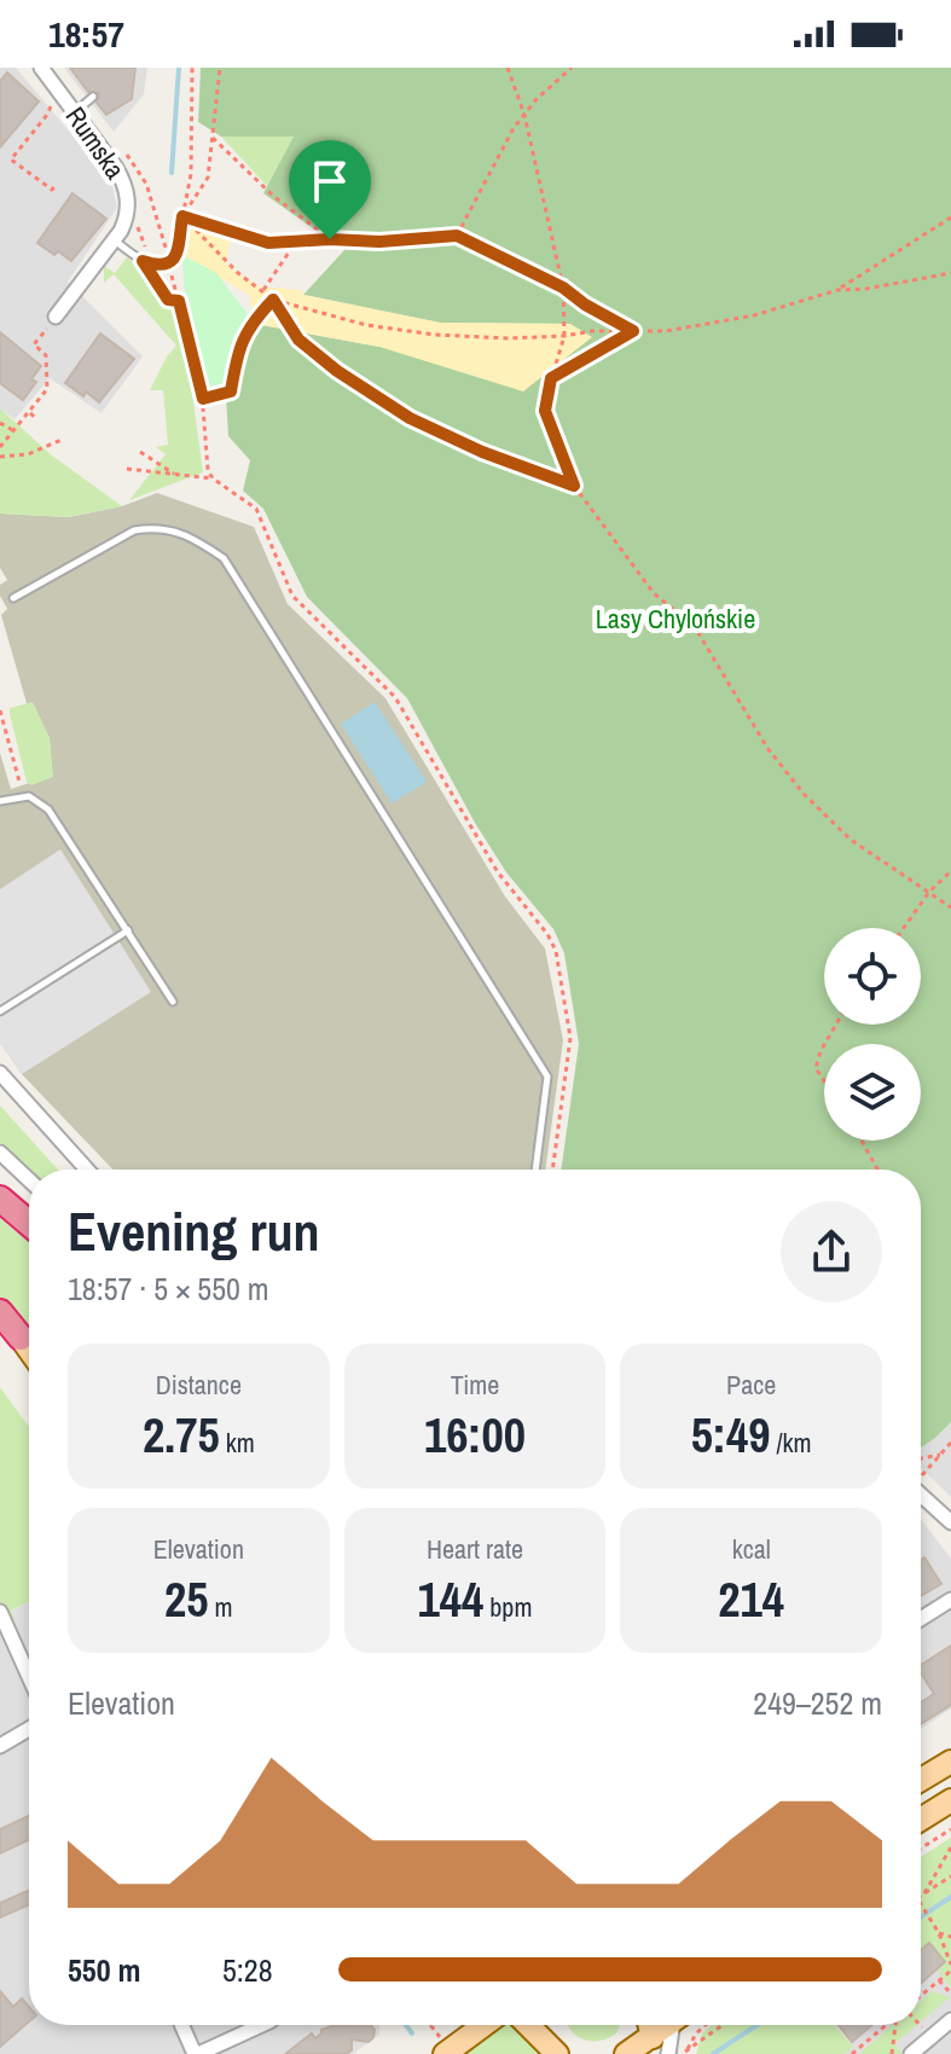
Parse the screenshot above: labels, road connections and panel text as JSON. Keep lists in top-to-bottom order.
{
  "streets": {
    "street": ["Rumska"]
  },
  "parks": ["Lasy Chylońskie"],
  "page": {
    "status": "18:57",
    "heading": ["Evening run", "18:57 · 5 × 550 m"],
    "stats": [
      ["Distance", "2.75 km"],
      ["Time", "16:00"],
      ["Pace", "5:49 /km"],
      ["Elevation", "25 m"],
      ["Heart rate", "144 bpm"],
      ["kcal", "214"]
    ],
    "chart": ["Elevation", "249–252 m"],
    "list": [
      {
        "name": "550 m",
        "note": "5:28"
      }
    ]
  }
}
